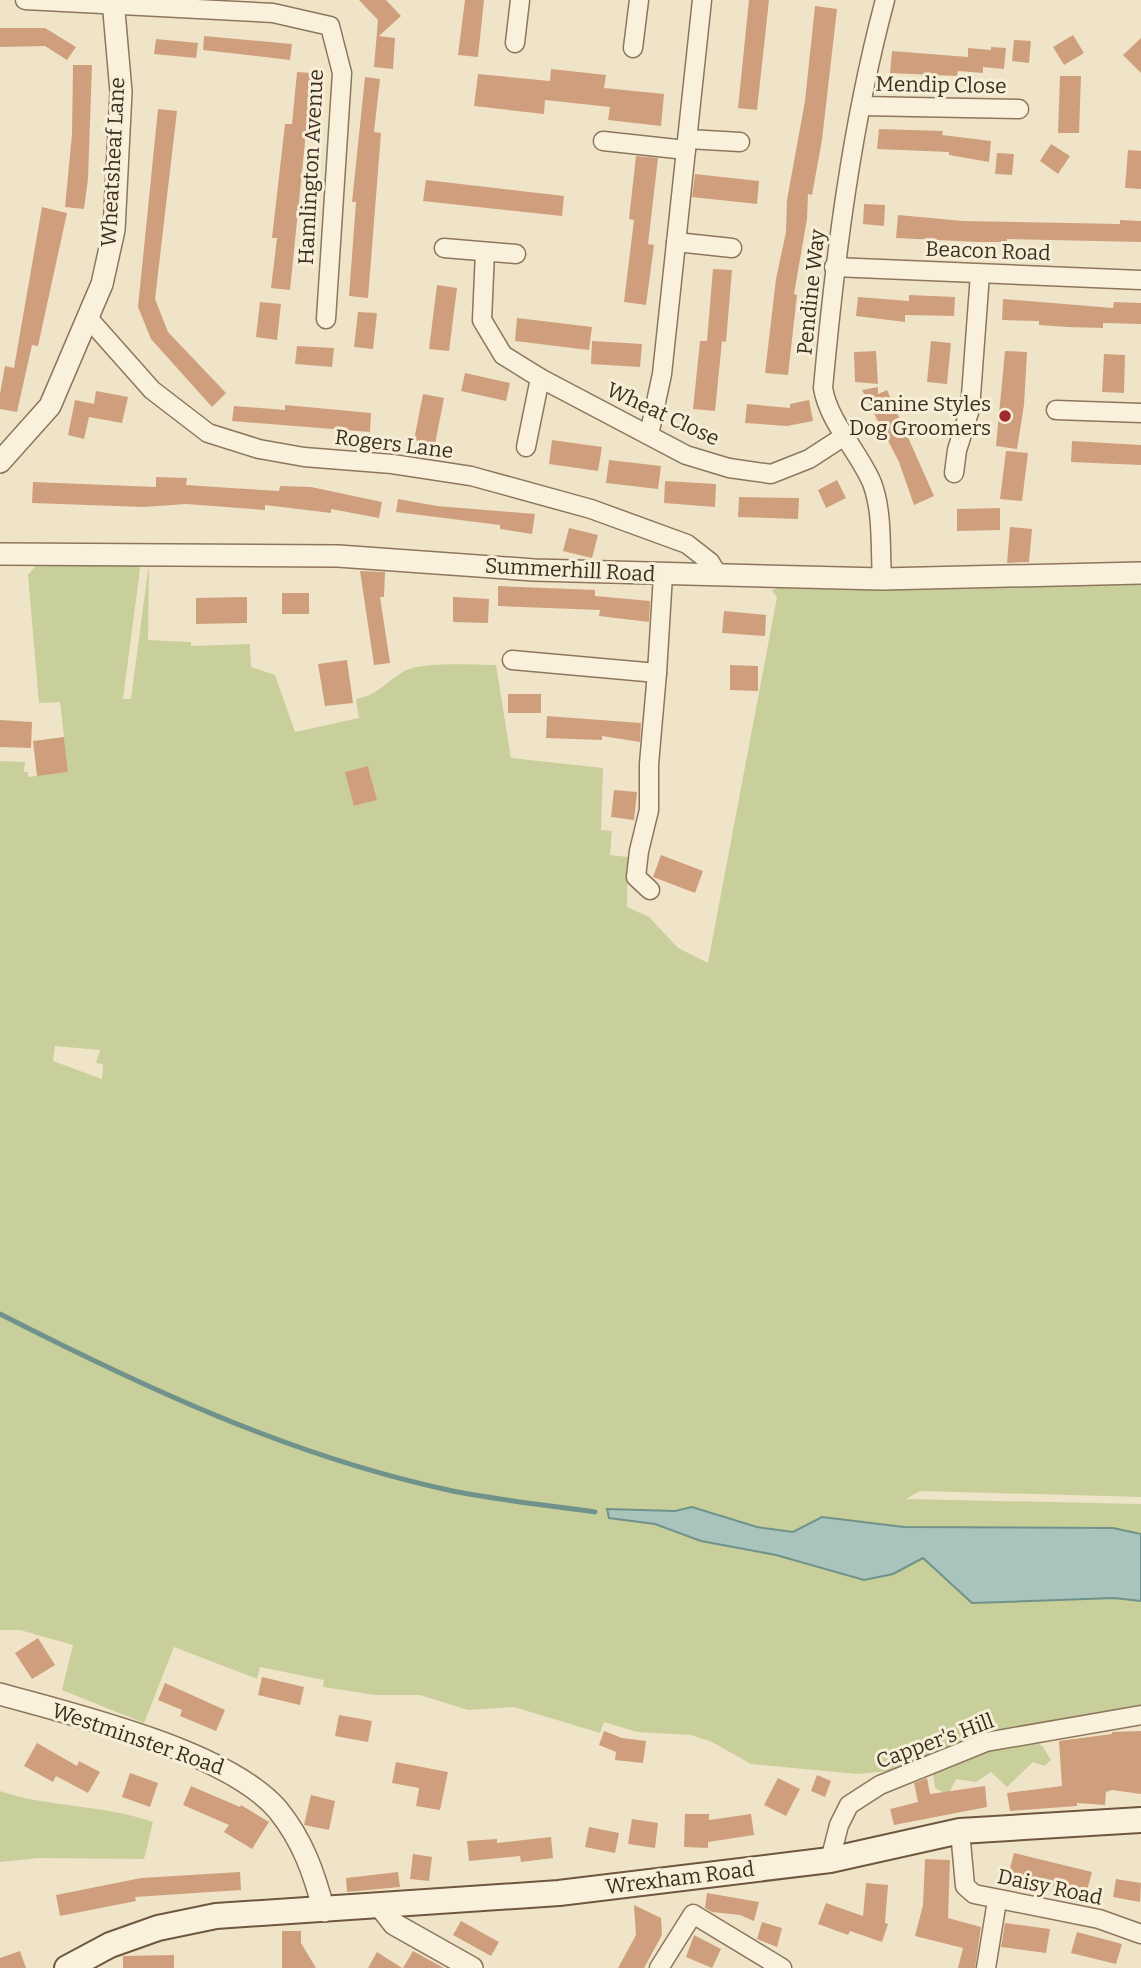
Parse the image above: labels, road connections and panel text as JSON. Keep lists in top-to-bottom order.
{
  "streets": {
    "main road": ["Wrexham Road"],
    "street": [
      "Mendip Close",
      "Wheatsheaf Lane",
      "Hamlington Avenue",
      "Beacon Road",
      "Pendine Way",
      "Wheat Close",
      "Rogers Lane",
      "Summerhill Road",
      "Westminster Road",
      "Capper's Hill",
      "Daisy Road"
    ]
  },
  "crossings": [
    ["Mendip Close", "Pendine Way"],
    ["Wheatsheaf Lane", "Hamlington Avenue"],
    ["Wheatsheaf Lane", "Rogers Lane"],
    ["Beacon Road", "Pendine Way"],
    ["Pendine Way", "Wheat Close"],
    ["Pendine Way", "Summerhill Road"],
    ["Rogers Lane", "Summerhill Road"],
    ["Westminster Road", "Wrexham Road"],
    ["Capper's Hill", "Wrexham Road"],
    ["Wrexham Road", "Daisy Road"]
  ],
  "places": ["Canine Styles Dog Groomers"]
}
